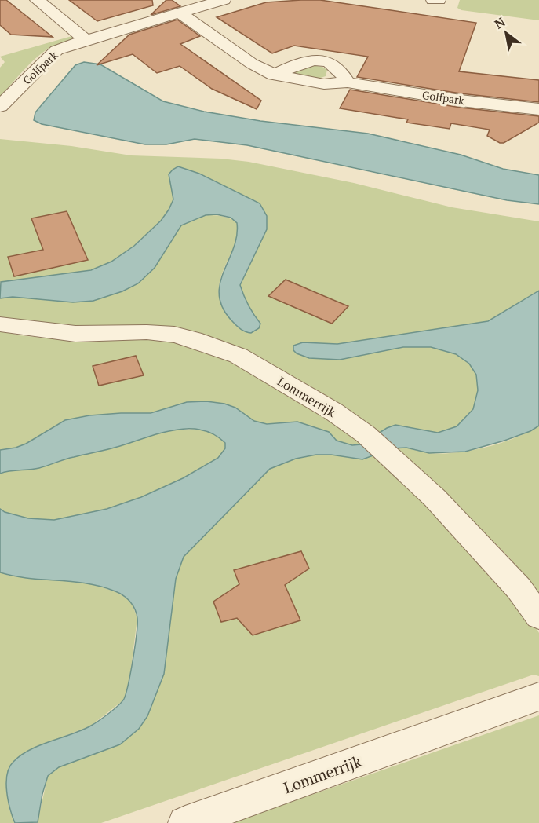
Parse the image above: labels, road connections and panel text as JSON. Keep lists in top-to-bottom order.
{
  "streets": {
    "street": ["Golfpark", "Lommerrijk"]
  },
  "north": "top left"
}
